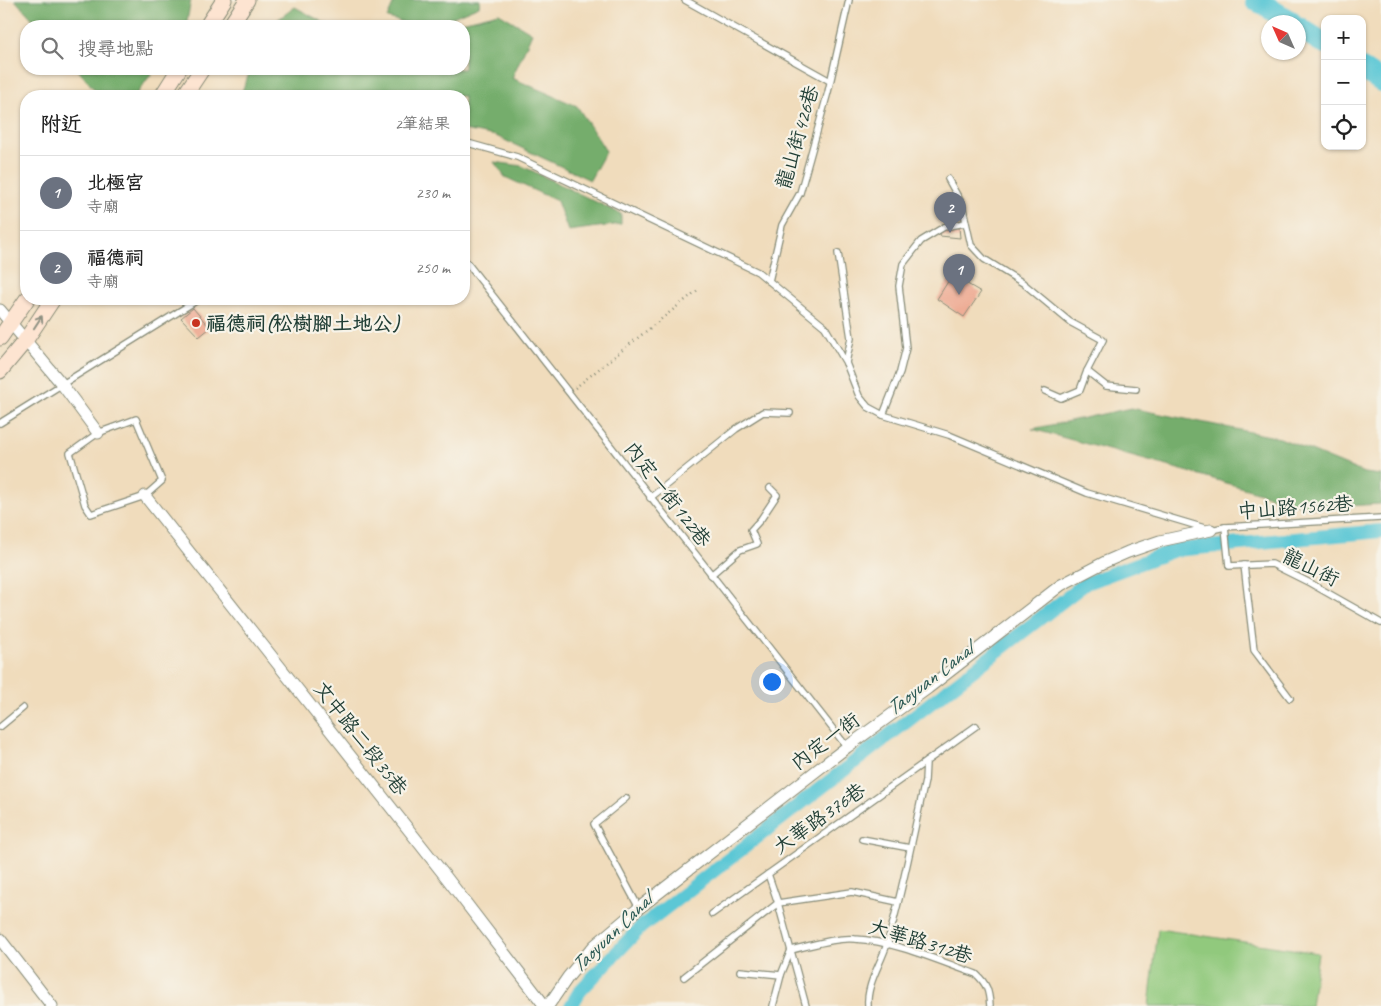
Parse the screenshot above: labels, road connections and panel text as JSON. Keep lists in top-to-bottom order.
{
  "streets": {
    "street": ["文中路二段35巷", "內定一街"],
    "lane": [
      "龍山街426巷",
      "內定一街122巷",
      "中山路1562巷",
      "龍山街",
      "大華路376巷",
      "大華路312巷"
    ]
  },
  "crossings": [
    ["內定一街122巷", "內定一街"],
    ["中山路1562巷", "龍山街"],
    ["中山路1562巷", "內定一街"],
    ["文中路二段35巷", "內定一街"],
    ["大華路376巷", "大華路312巷"]
  ],
  "water": ["Taoyuan Canal"],
  "places": ["福德祠(松樹腳土地公)"],
  "north": "top left",
  "page": {
    "map_buttons": ["+", "−"],
    "search": "搜尋地點",
    "heading": ["附近", "2筆結果"],
    "list": [
      {
        "mark": "1",
        "name": "北極宮",
        "note": "寺廟",
        "value": "230 m"
      },
      {
        "mark": "2",
        "name": "福德祠",
        "note": "寺廟",
        "value": "250 m"
      }
    ],
    "pins": ["2", "1"]
  }
}
